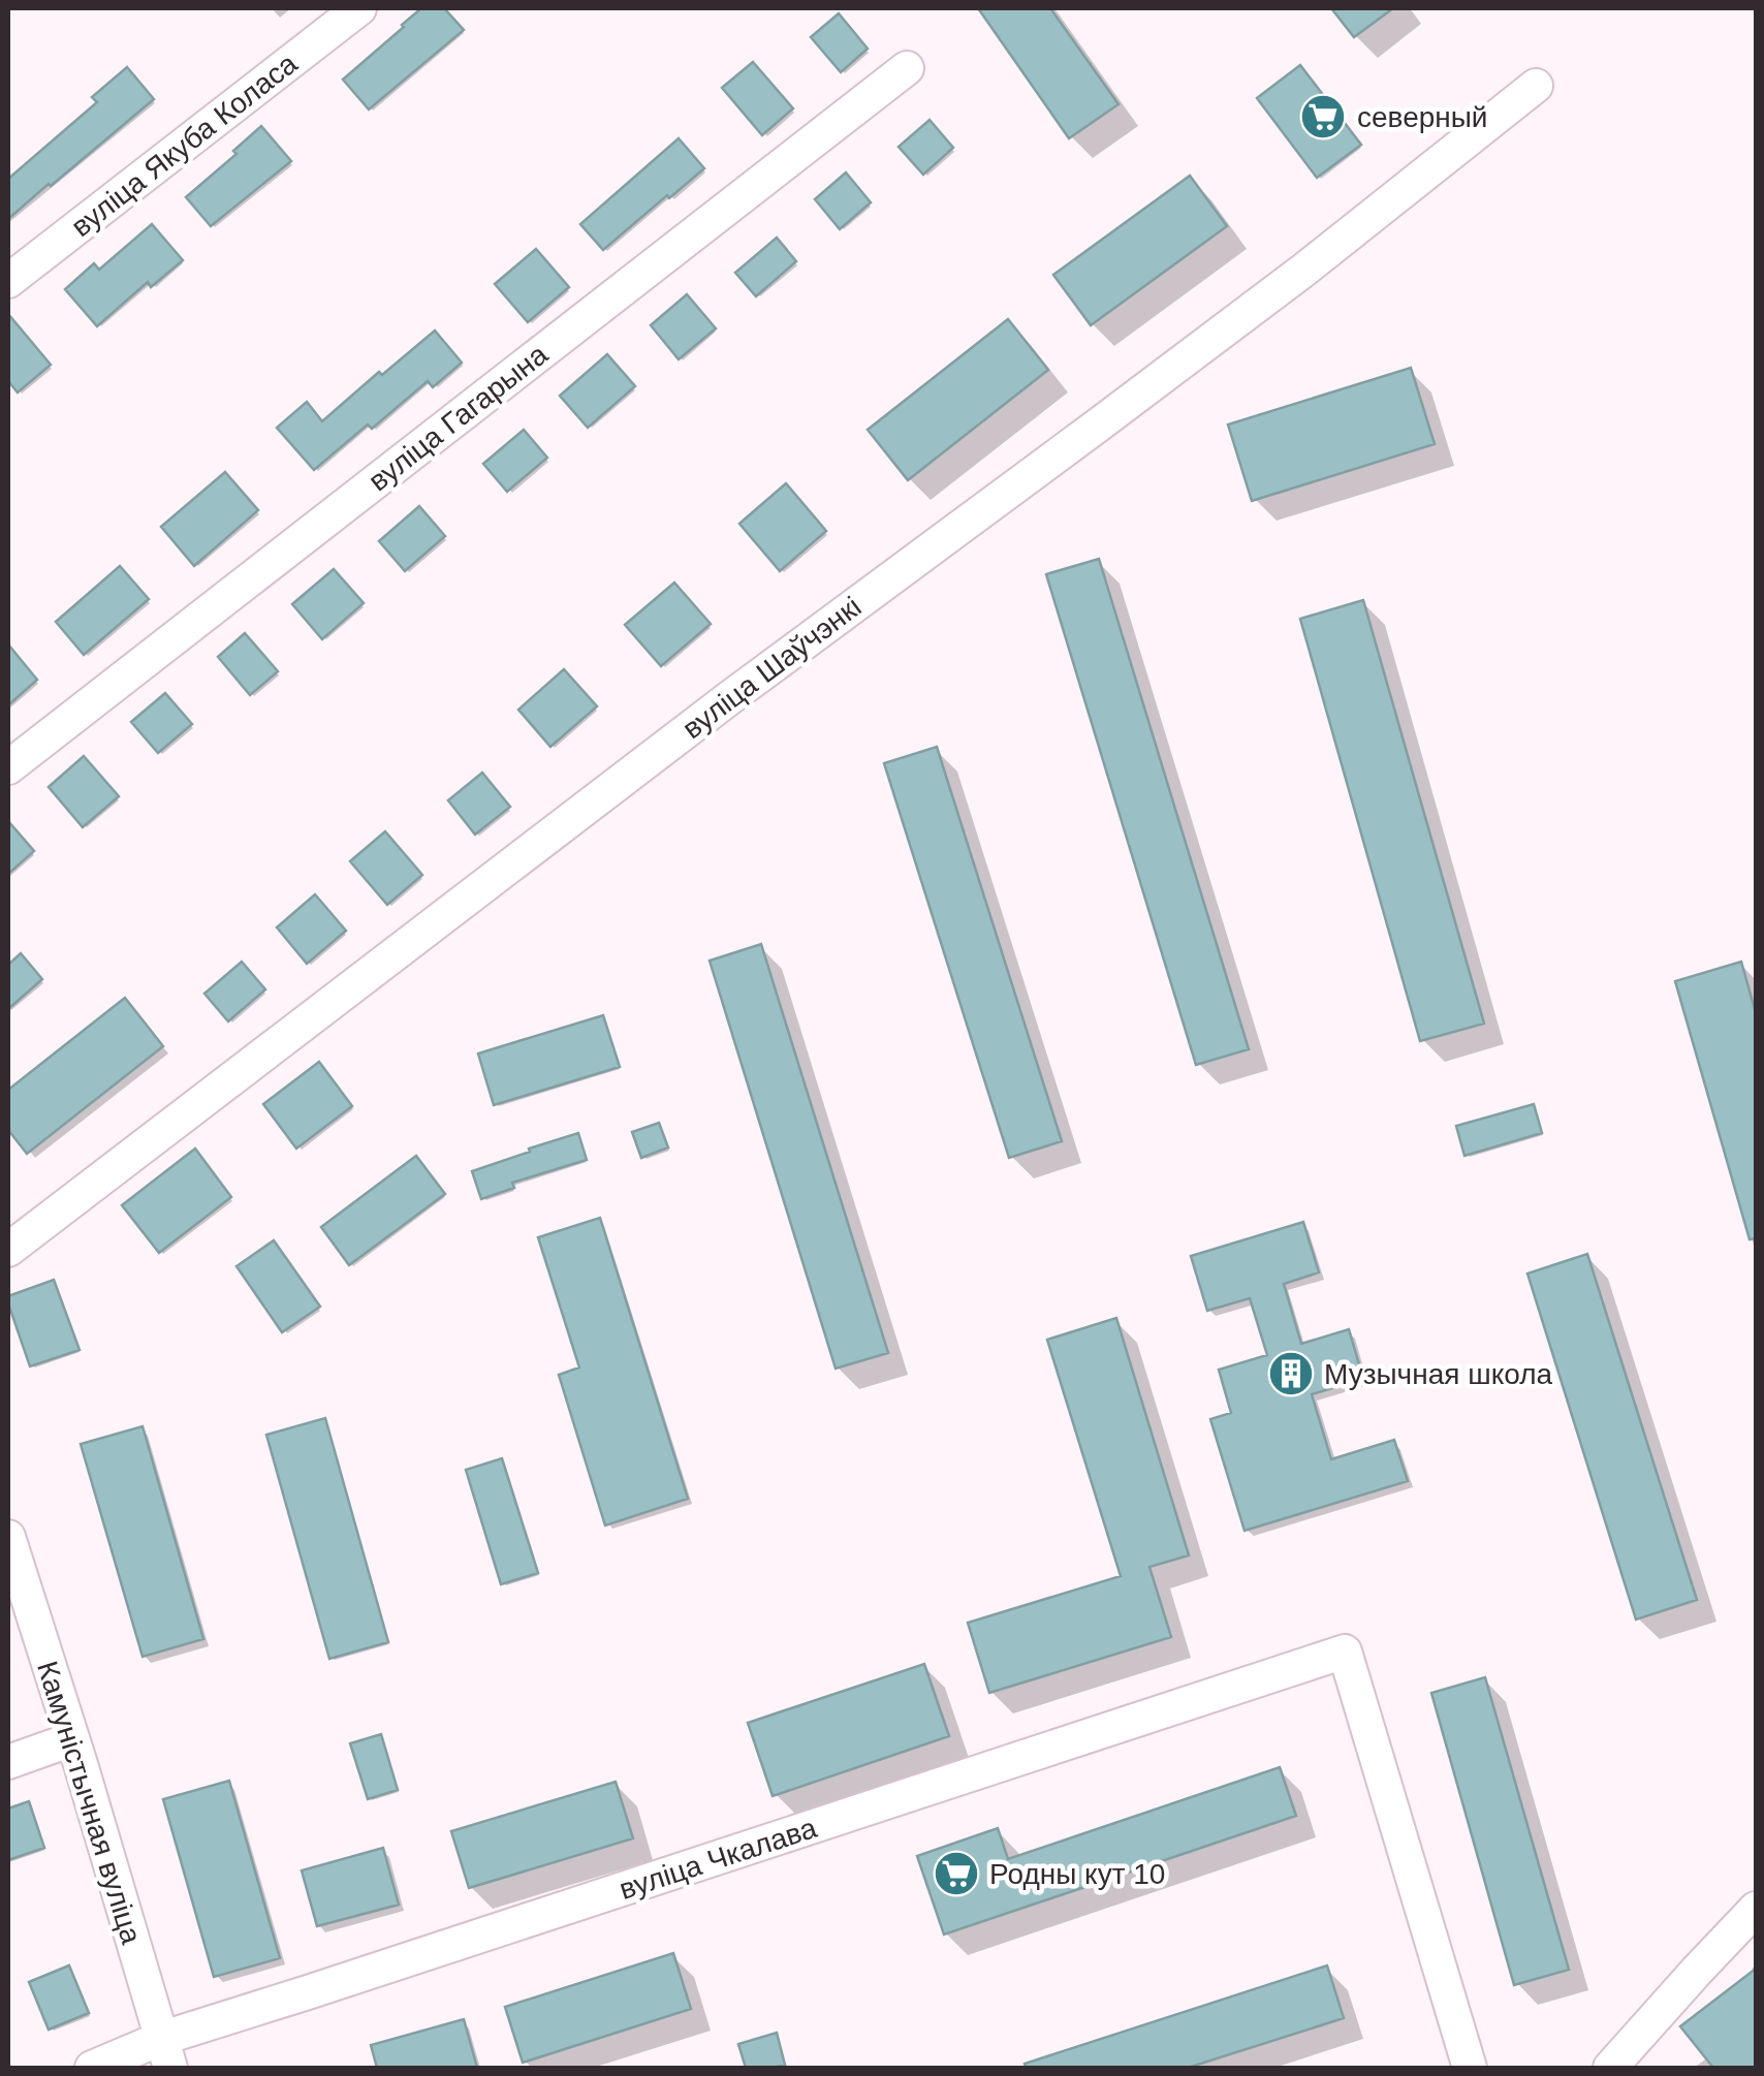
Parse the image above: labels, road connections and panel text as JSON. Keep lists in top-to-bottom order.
{
  "streets": {
    "street": [
      "вуліца Якуба Коласа",
      "вуліца Гагарына",
      "вуліца Шаўчэнкі",
      "Камуністычная вуліца",
      "вуліца Чкалава"
    ]
  },
  "crossings": [
    ["Камуністычная вуліца", "вуліца Чкалава"]
  ],
  "places": {
    "supermarket": ["северный", "Родны кут 10"],
    "building": ["Музычная школа"]
  }
}
